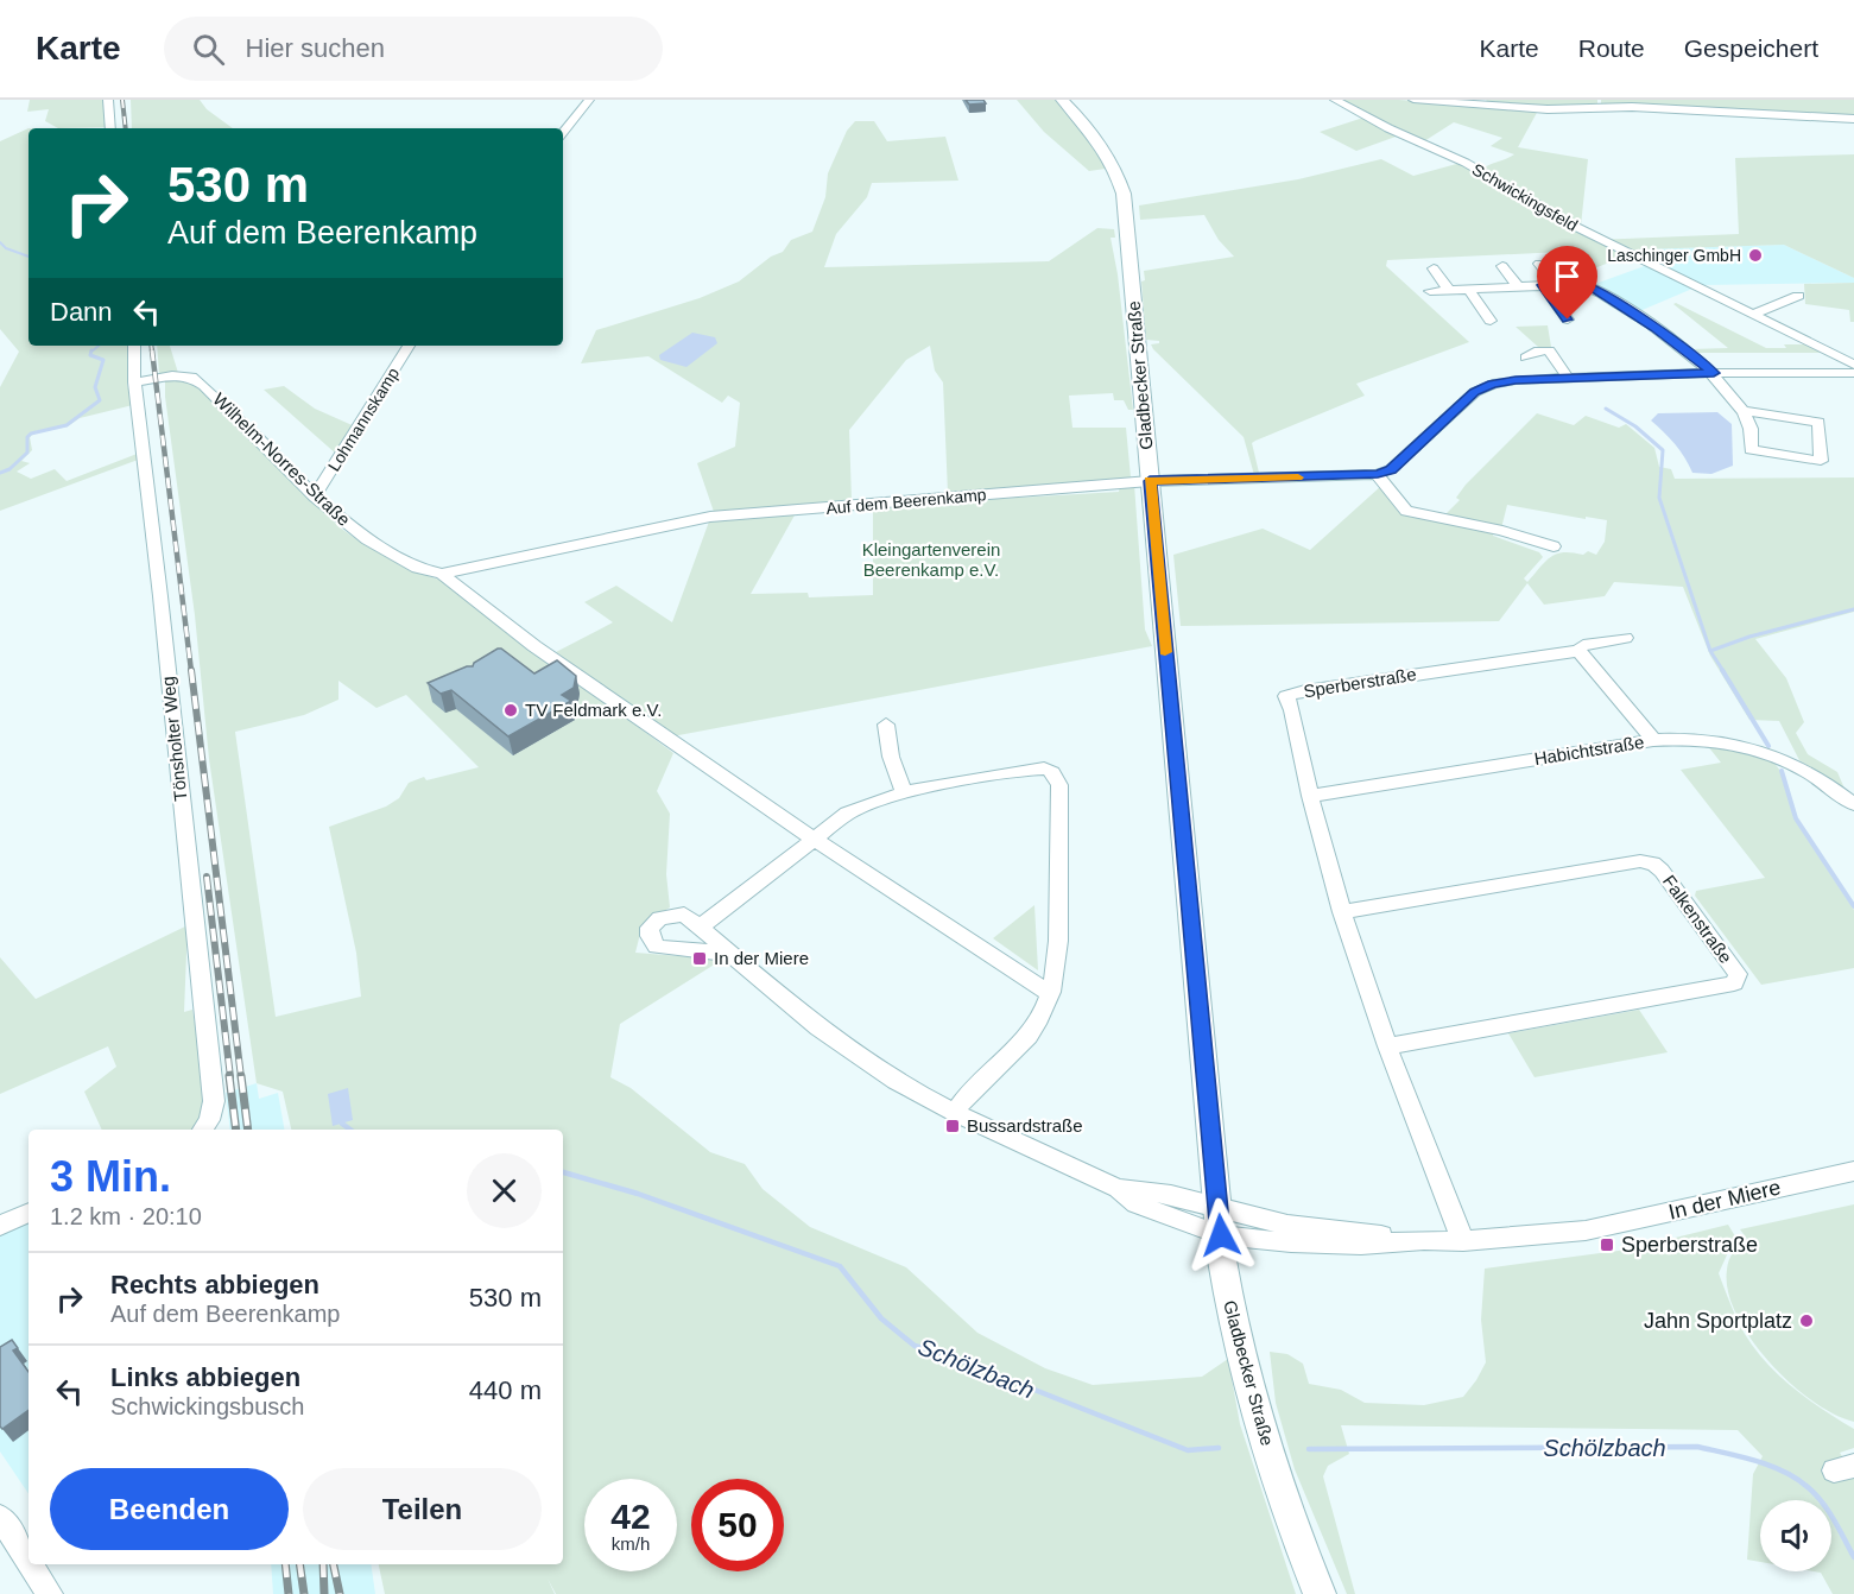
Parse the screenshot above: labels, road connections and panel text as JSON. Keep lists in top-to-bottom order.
{
  "streets": {
    "main road": ["Gladbecker Straße"],
    "street": [
      "Schwickingsfeld",
      "Lohmannskamp",
      "Wilhelm-Norres-Straße",
      "Auf dem Beerenkamp",
      "Sperberstraße",
      "Tönsholter Weg",
      "Habichtstraße",
      "Falkenstraße",
      "In der Miere"
    ]
  },
  "crossings": [
    ["Gladbecker Straße", "Auf dem Beerenkamp"],
    ["Gladbecker Straße", "In der Miere"],
    ["Lohmannskamp", "Wilhelm-Norres-Straße"],
    ["Wilhelm-Norres-Straße", "Auf dem Beerenkamp"],
    ["Wilhelm-Norres-Straße", "Tönsholter Weg"],
    ["Sperberstraße", "Habichtstraße"],
    ["Sperberstraße", "Falkenstraße"],
    ["Sperberstraße", "In der Miere"]
  ],
  "water": ["Schölzbach"],
  "parks": ["Kleingartenverein Beerenkamp e.V."],
  "places": {
    "other": ["Laschinger GmbH", "TV Feldmark e.V.", "Jahn Sportplatz"],
    "transit": ["In der Miere", "Bussardstraße", "Sperberstraße"]
  },
  "page": {
    "header": "Karte",
    "search": "Hier suchen",
    "nav": ["Karte", "Route", "Gespeichert"],
    "turn": ["530 m", "Auf dem Beerenkamp"],
    "then": "Dann",
    "heading": ["3 Min.", "1.2 km · 20:10"],
    "list": [
      {
        "name": "Rechts abbiegen",
        "note": "Auf dem Beerenkamp",
        "value": "530 m"
      },
      {
        "name": "Links abbiegen",
        "note": "Schwickingsbusch",
        "value": "440 m"
      }
    ],
    "buttons": ["Beenden", "Teilen"],
    "speed": "42 km/h",
    "limit": "50"
  }
}
